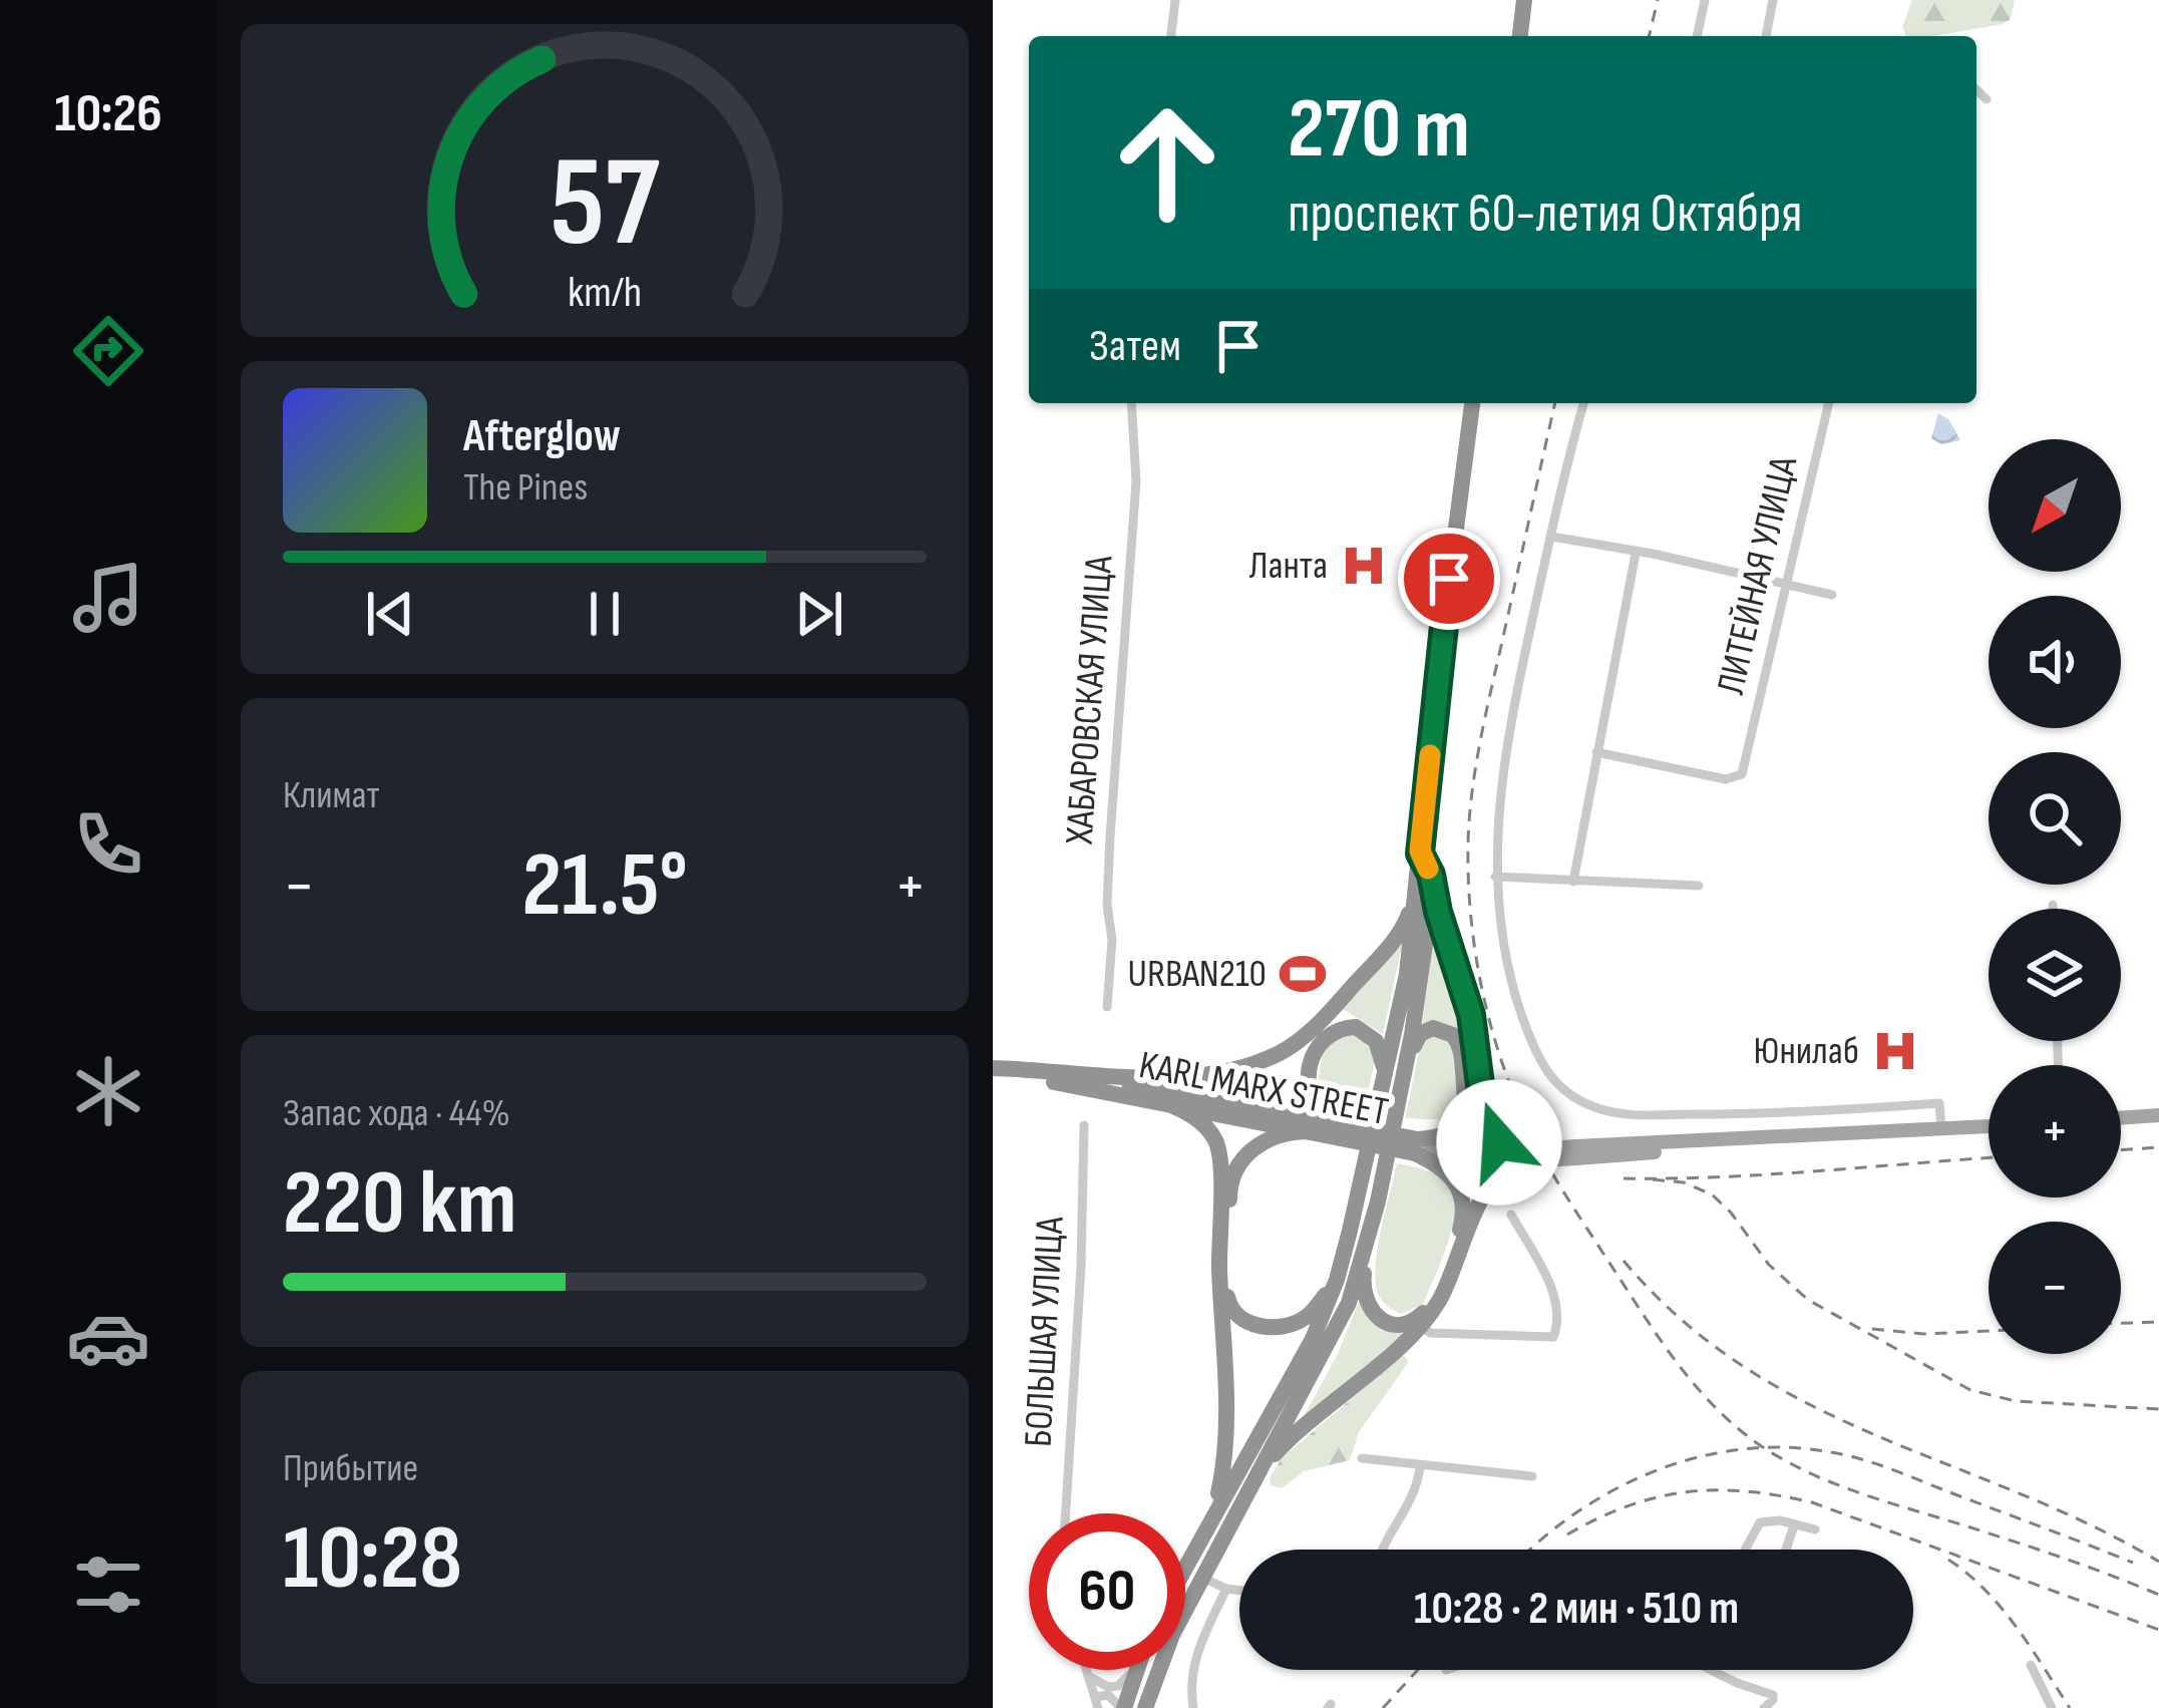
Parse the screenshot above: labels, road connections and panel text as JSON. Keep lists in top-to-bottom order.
{
  "streets": {
    "highway": ["KARL MARX STREET"],
    "street": ["ЛИТЕЙНАЯ УЛИЦА", "ХАБАРОВСКАЯ УЛИЦА", "БОЛЬШАЯ УЛИЦА"]
  },
  "places": {
    "hospital": ["Ланта", "Юнилаб"],
    "sports": ["URBAN210"]
  },
  "north": "bottom left",
  "page": {
    "tabs": "10:26",
    "turn": ["270 m", "проспект 60-летия Октября"],
    "then": "Затем",
    "song": ["Afterglow", "The Pines"],
    "map_buttons": ["+", "−"],
    "tile": [
      "Климат",
      ["Запас хода · 44%", "220 km"],
      ["Прибытие", "10:28"]
    ],
    "heat": ["−", "21.5°", "+"],
    "limit": "60",
    "trip": "10:28 · 2 мин · 510 m",
    "gauge": ["57", "km/h"]
  }
}
